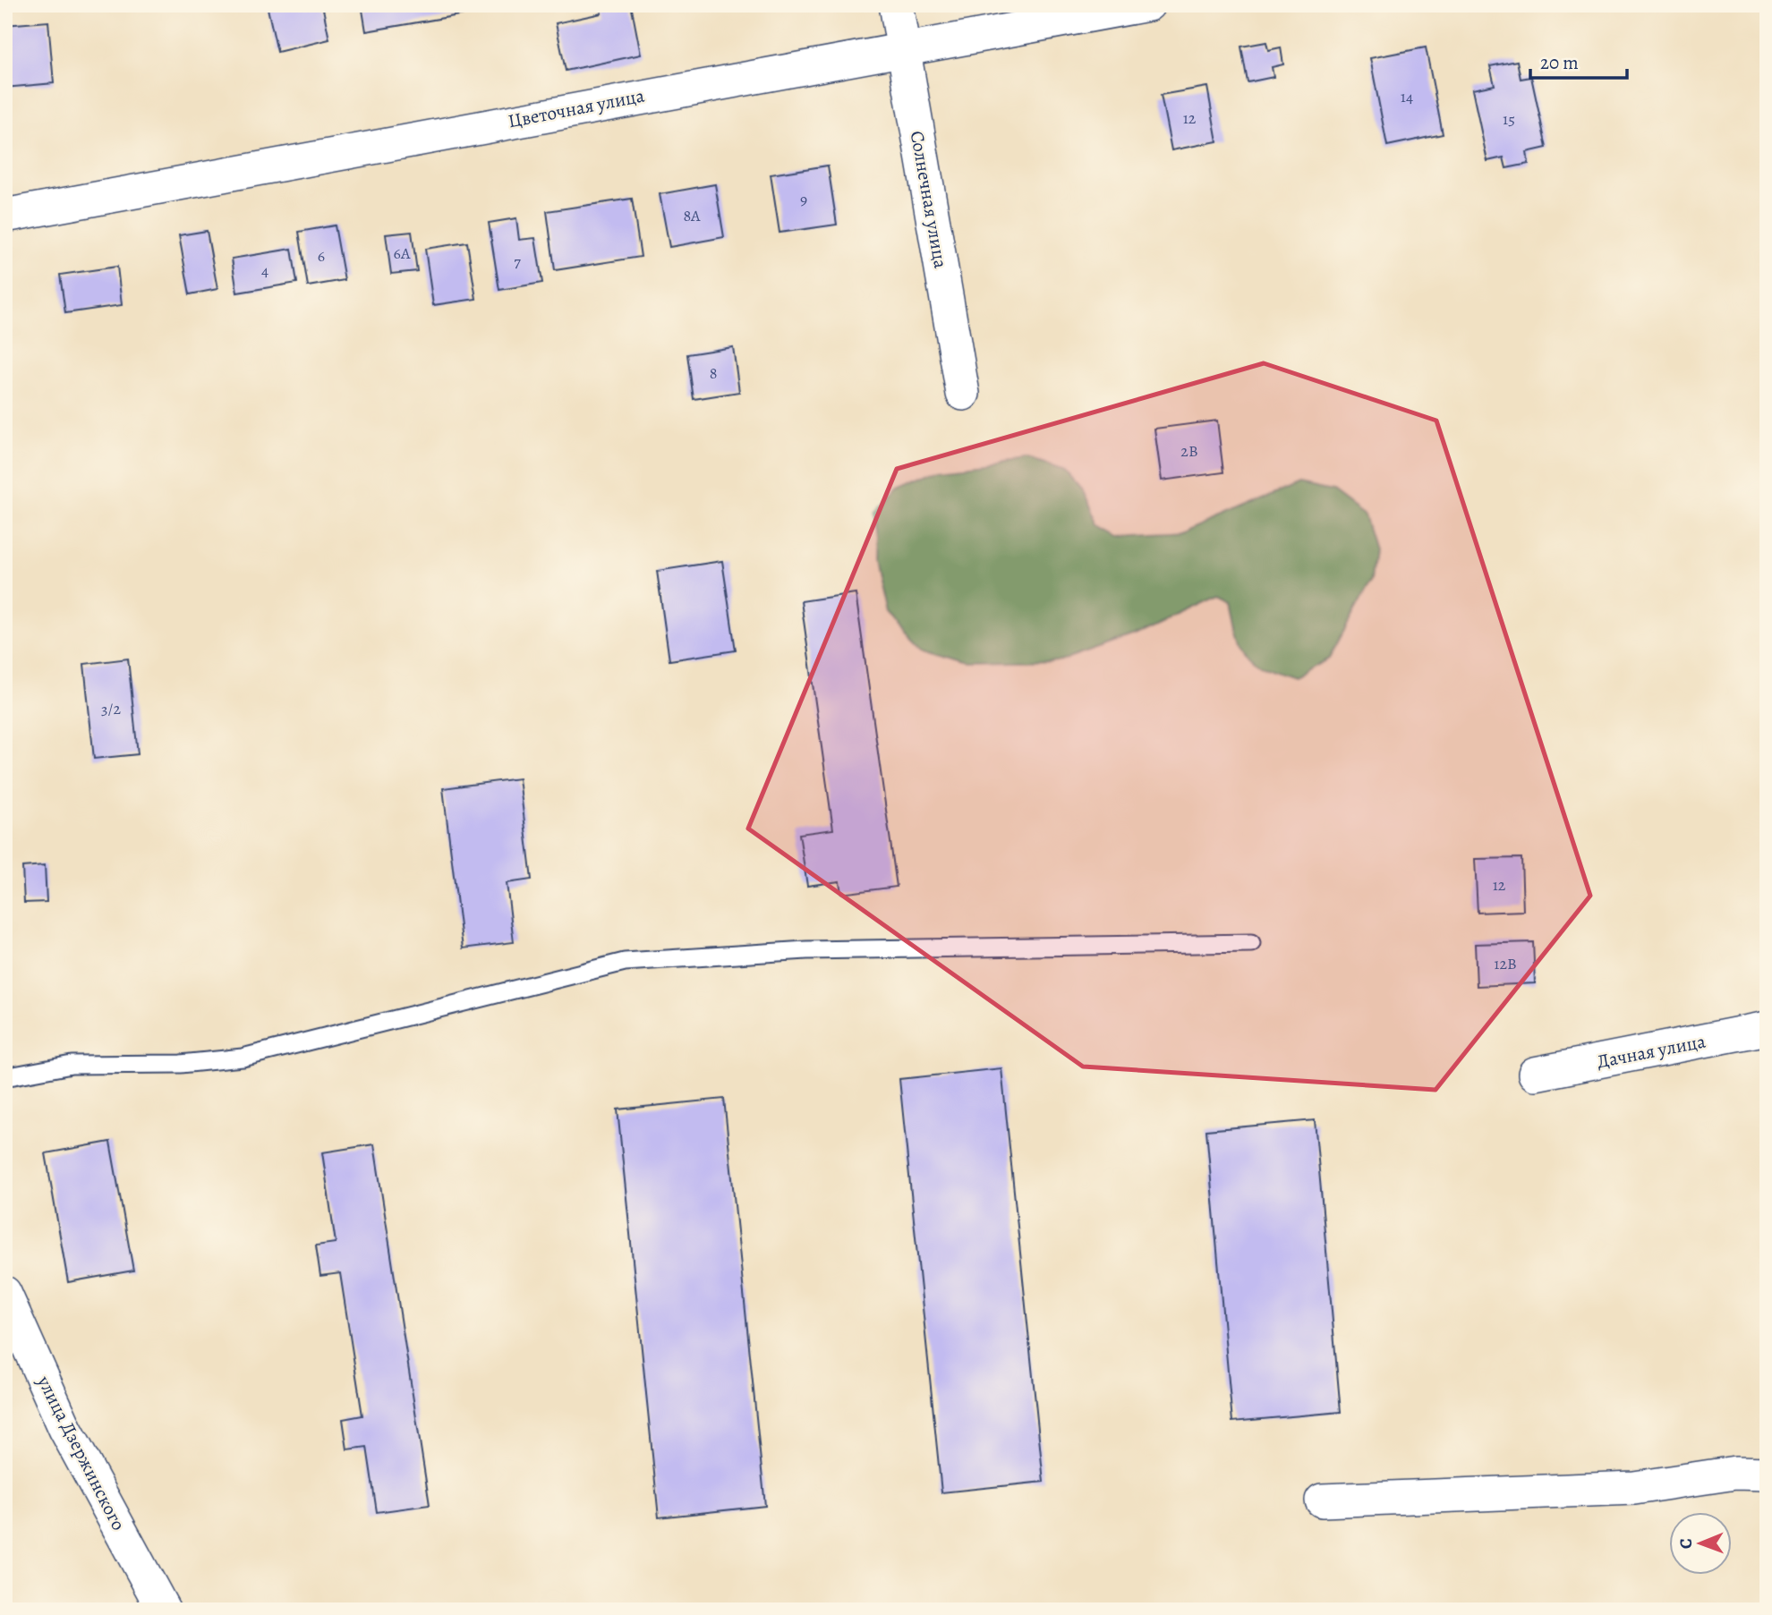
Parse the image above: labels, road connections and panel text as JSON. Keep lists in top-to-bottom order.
{
  "streets": {
    "street": [
      "Цветочная улица",
      "Солнечная улица",
      "Дачная улица",
      "улица Дзержинского"
    ]
  },
  "crossings": [
    ["Цветочная улица", "Солнечная улица"]
  ],
  "house_numbers": [
    "14",
    "12",
    "15",
    "9",
    "8А",
    "6А",
    "6",
    "7",
    "4",
    "8",
    "2В",
    "3/2",
    "12",
    "12В"
  ],
  "scale_bar": "20 m",
  "north": "left"
}
